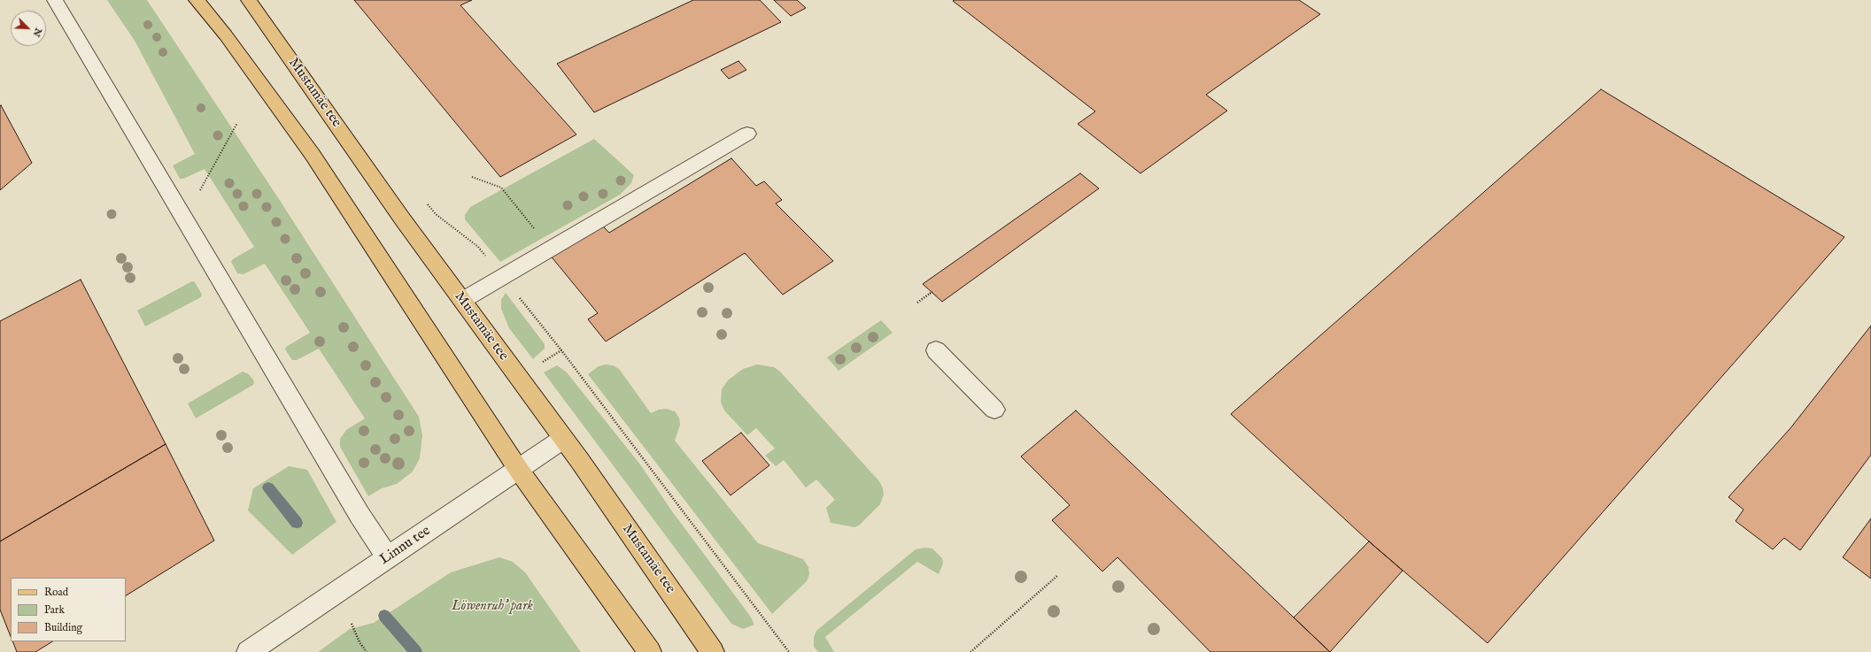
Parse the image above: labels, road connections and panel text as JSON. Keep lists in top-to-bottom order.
{
  "streets": {
    "main road": ["Mustamäe tee"],
    "street": ["Linnu tee"]
  },
  "crossings": [
    ["Mustamäe tee", "Linnu tee"]
  ],
  "parks": ["Löwenruh' park"],
  "legend": ["Road", "Park", "Building"],
  "north": "bottom right"
}
